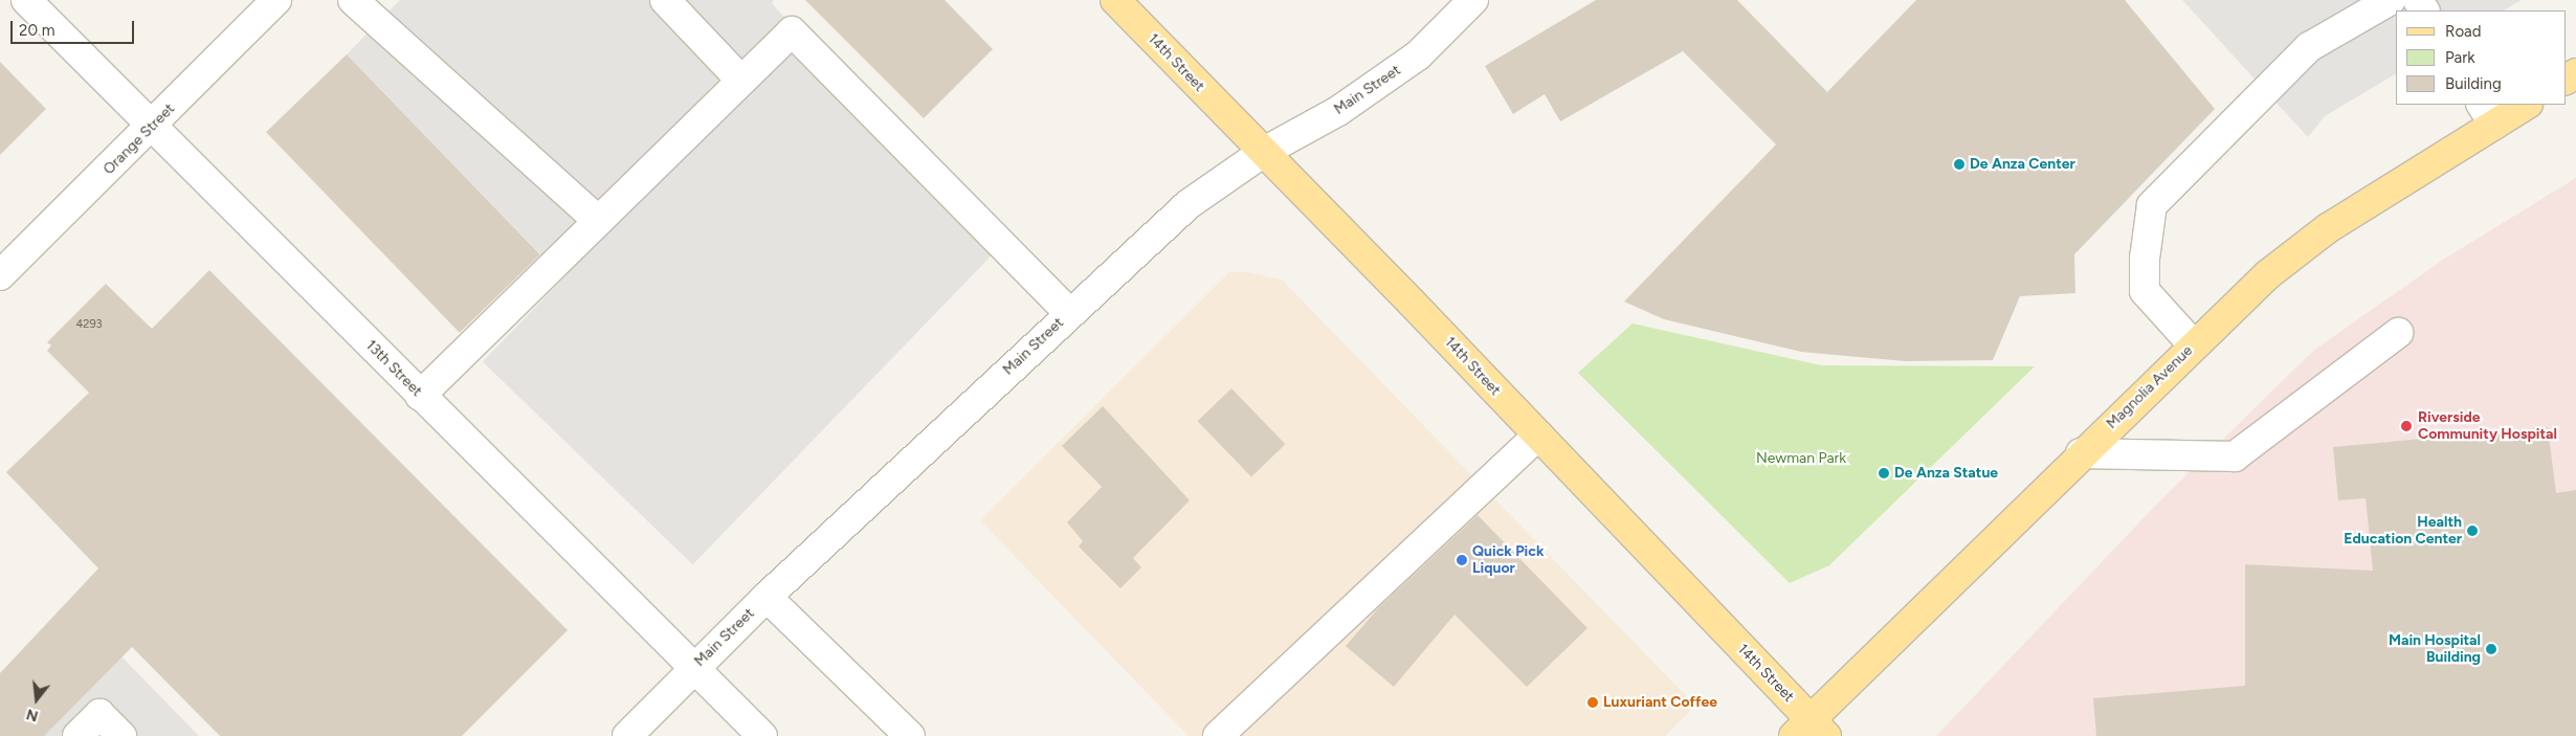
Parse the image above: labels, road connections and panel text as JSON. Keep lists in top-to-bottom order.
{
  "streets": {
    "main road": ["14th Street", "Magnolia Avenue"],
    "street": ["Main Street", "Orange Street", "13th Street"]
  },
  "crossings": [
    ["14th Street", "Main Street"],
    ["14th Street", "Magnolia Avenue"],
    ["Main Street", "13th Street"],
    ["Orange Street", "13th Street"]
  ],
  "parks": ["Newman Park"],
  "places": [
    "De Anza Center",
    "Riverside Community Hospital",
    "De Anza Statue",
    "Health Education Center",
    "Quick Pick Liquor",
    "Main Hospital Building",
    "Luxuriant Coffee"
  ],
  "house_numbers": ["4293"],
  "legend": ["Road", "Park", "Building"],
  "scale_bar": "20 m",
  "north": "bottom"
}
